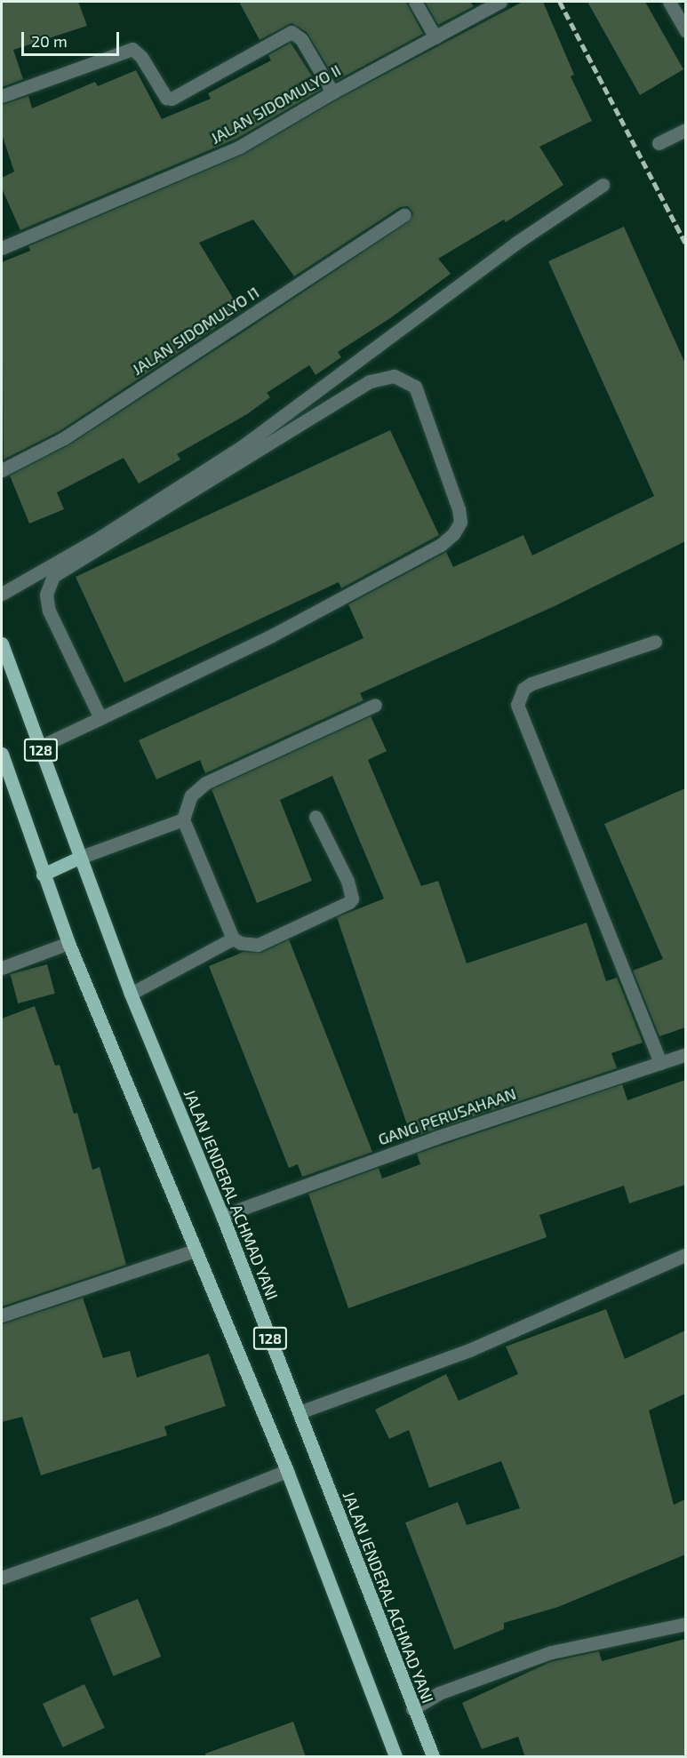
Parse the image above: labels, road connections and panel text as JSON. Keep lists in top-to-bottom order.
{
  "streets": {
    "main road": ["128", "JALAN JENDERAL ACHMAD YANI"],
    "street": ["JALAN SIDOMULYO II", "JALAN SIDOMULYO I1", "GANG PERUSAHAAN"]
  },
  "crossings": [
    ["GANG PERUSAHAAN", "JALAN JENDERAL ACHMAD YANI"]
  ],
  "scale_bar": "20 m"
}
